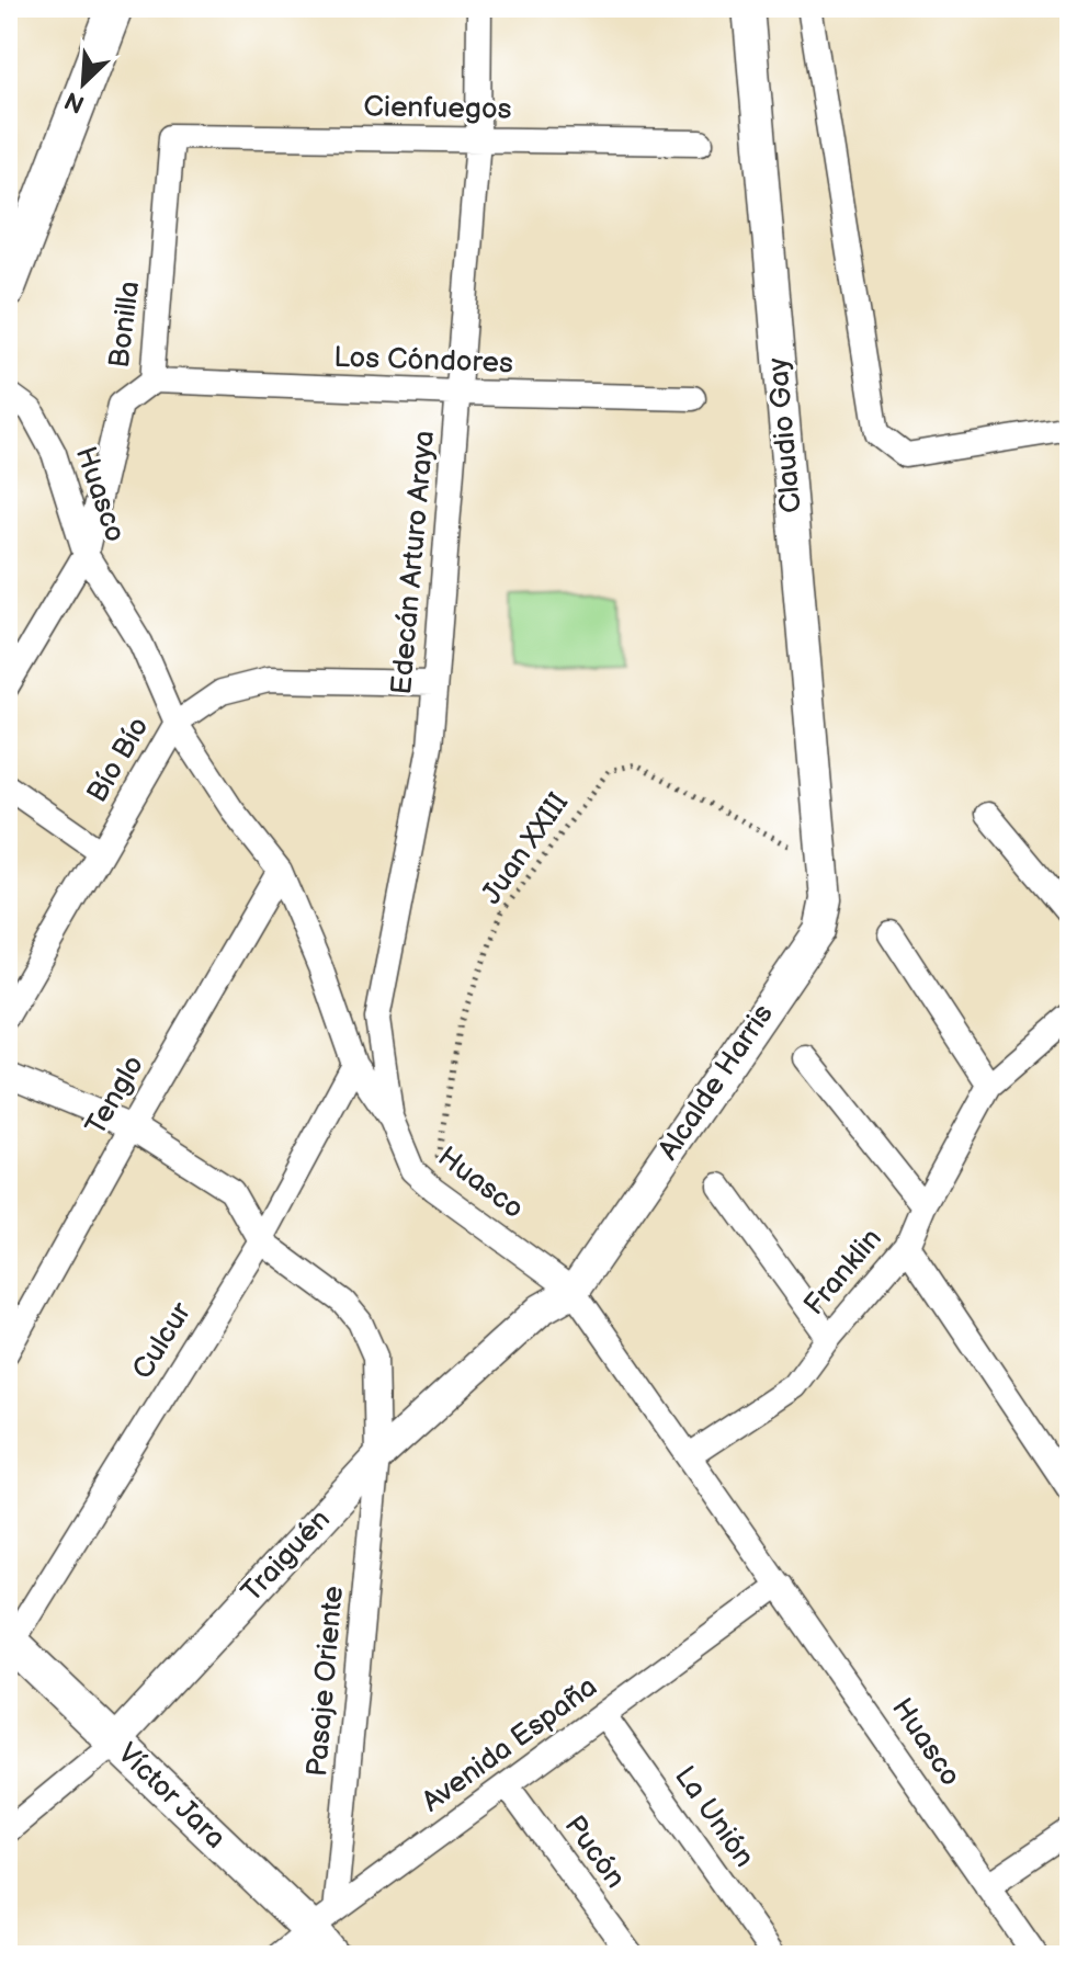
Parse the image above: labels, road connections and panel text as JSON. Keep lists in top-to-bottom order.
{
  "streets": {
    "main road": ["Víctor Jara"],
    "street": [
      "Cienfuegos",
      "Bonilla",
      "Los Cóndores",
      "Claudio Gay",
      "Huasco",
      "Edecán Arturo Araya",
      "Bío Bío",
      "Alcalde Harris",
      "Tenglo",
      "Franklin",
      "Culcur",
      "Traiguén",
      "Pasaje Oriente",
      "Avenida España",
      "La Unión",
      "Pucón"
    ],
    "path": ["Juan XXIII"]
  },
  "crossings": [
    ["Cienfuegos", "Bonilla"],
    ["Cienfuegos", "Edecán Arturo Araya"],
    ["Bonilla", "Los Cóndores"],
    ["Bonilla", "Huasco"],
    ["Los Cóndores", "Edecán Arturo Araya"],
    ["Claudio Gay", "Juan XXIII"],
    ["Claudio Gay", "Alcalde Harris"],
    ["Huasco", "Edecán Arturo Araya"],
    ["Huasco", "Bío Bío"],
    ["Huasco", "Juan XXIII"],
    ["Huasco", "Alcalde Harris"],
    ["Huasco", "Tenglo"],
    ["Huasco", "Franklin"],
    ["Huasco", "Culcur"],
    ["Huasco", "Traiguén"],
    ["Huasco", "Avenida España"],
    ["Edecán Arturo Araya", "Bío Bío"],
    ["Juan XXIII", "Alcalde Harris"],
    ["Alcalde Harris", "Traiguén"],
    ["Tenglo", "Pasaje Oriente"],
    ["Culcur", "Pasaje Oriente"],
    ["Culcur", "Víctor Jara"],
    ["Traiguén", "Pasaje Oriente"],
    ["Traiguén", "Víctor Jara"],
    ["Pasaje Oriente", "Avenida España"],
    ["Pasaje Oriente", "Víctor Jara"],
    ["Avenida España", "Víctor Jara"],
    ["Avenida España", "La Unión"],
    ["Avenida España", "Pucón"]
  ],
  "north": "bottom left"
}
